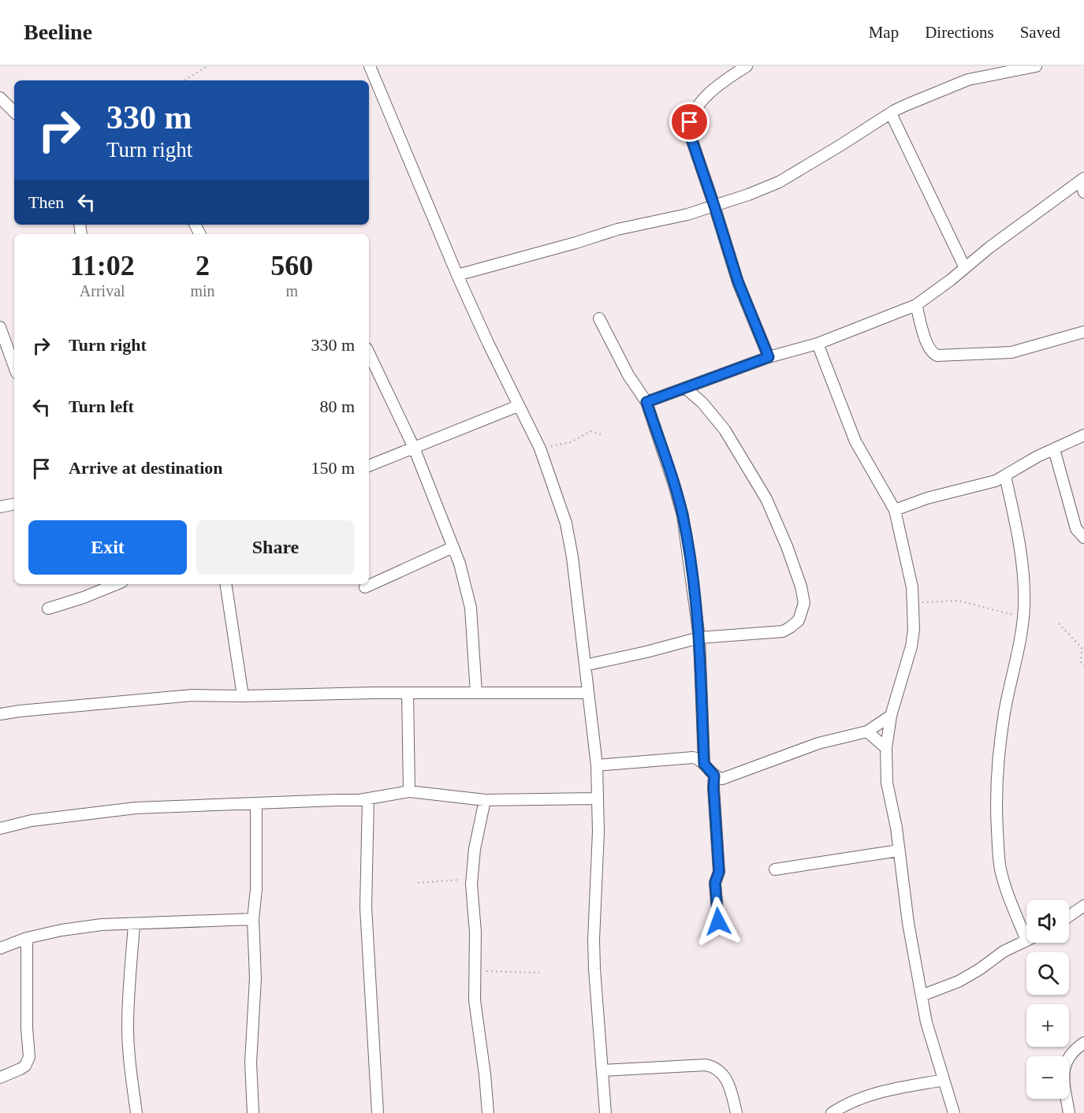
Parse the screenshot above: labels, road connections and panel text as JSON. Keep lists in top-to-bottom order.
{
  "page": {
    "header": "Beeline",
    "nav": ["Map", "Directions", "Saved"],
    "turn": ["330 m", "Turn right"],
    "then": "Then",
    "eta": [
      "11:02",
      "Arrival",
      "2",
      "min",
      "560",
      "m"
    ],
    "list": [
      {
        "name": "Turn right",
        "value": "330 m"
      },
      {
        "name": "Turn left",
        "value": "80 m"
      },
      {
        "name": "Arrive at destination",
        "value": "150 m"
      }
    ],
    "buttons": ["Exit", "Share"],
    "map_buttons": ["+", "−"]
  }
}
